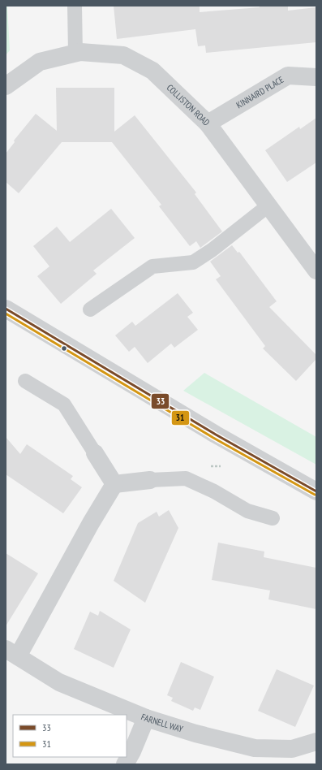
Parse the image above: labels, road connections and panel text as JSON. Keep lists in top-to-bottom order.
{
  "streets": {
    "street": ["KINNAIRD PLACE", "COLLISTON ROAD", "FARNELL WAY"]
  },
  "crossings": [
    ["KINNAIRD PLACE", "COLLISTON ROAD"]
  ],
  "lines": ["transit line 33", "transit line 31"],
  "legend": ["33", "31"]
}
